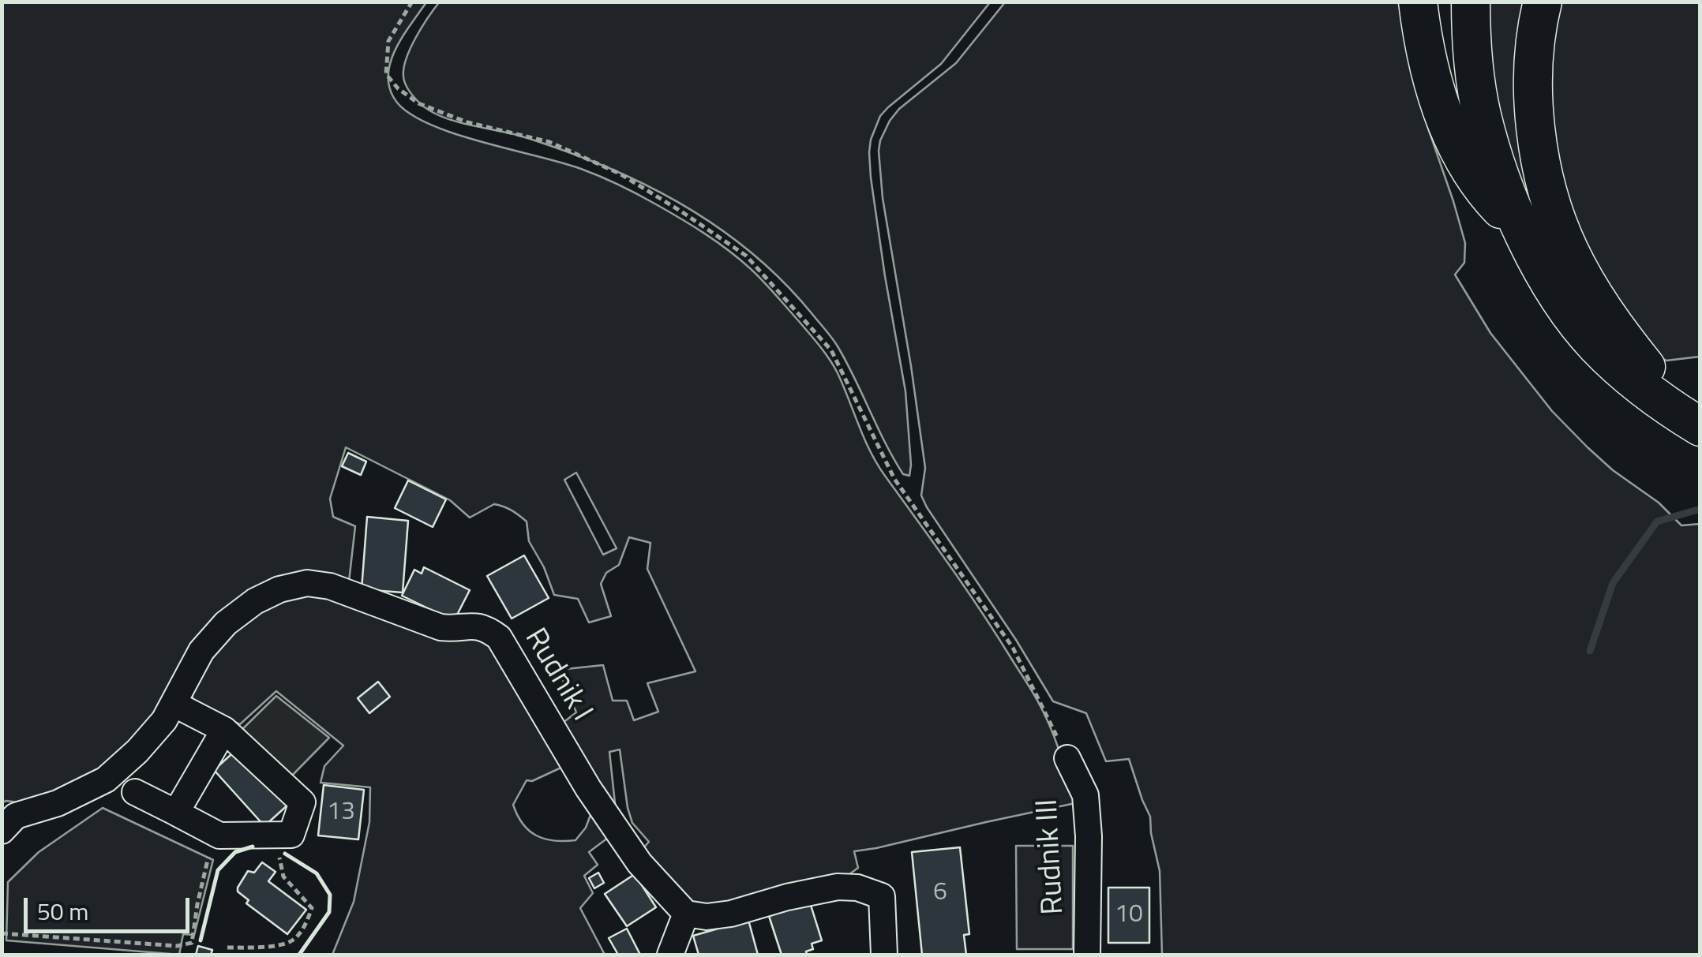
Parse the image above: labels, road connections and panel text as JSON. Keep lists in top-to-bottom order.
{
  "streets": {
    "street": ["Rudnik I", "Rudnik III"]
  },
  "house_numbers": ["13", "6", "10"],
  "scale_bar": "50 m"
}
